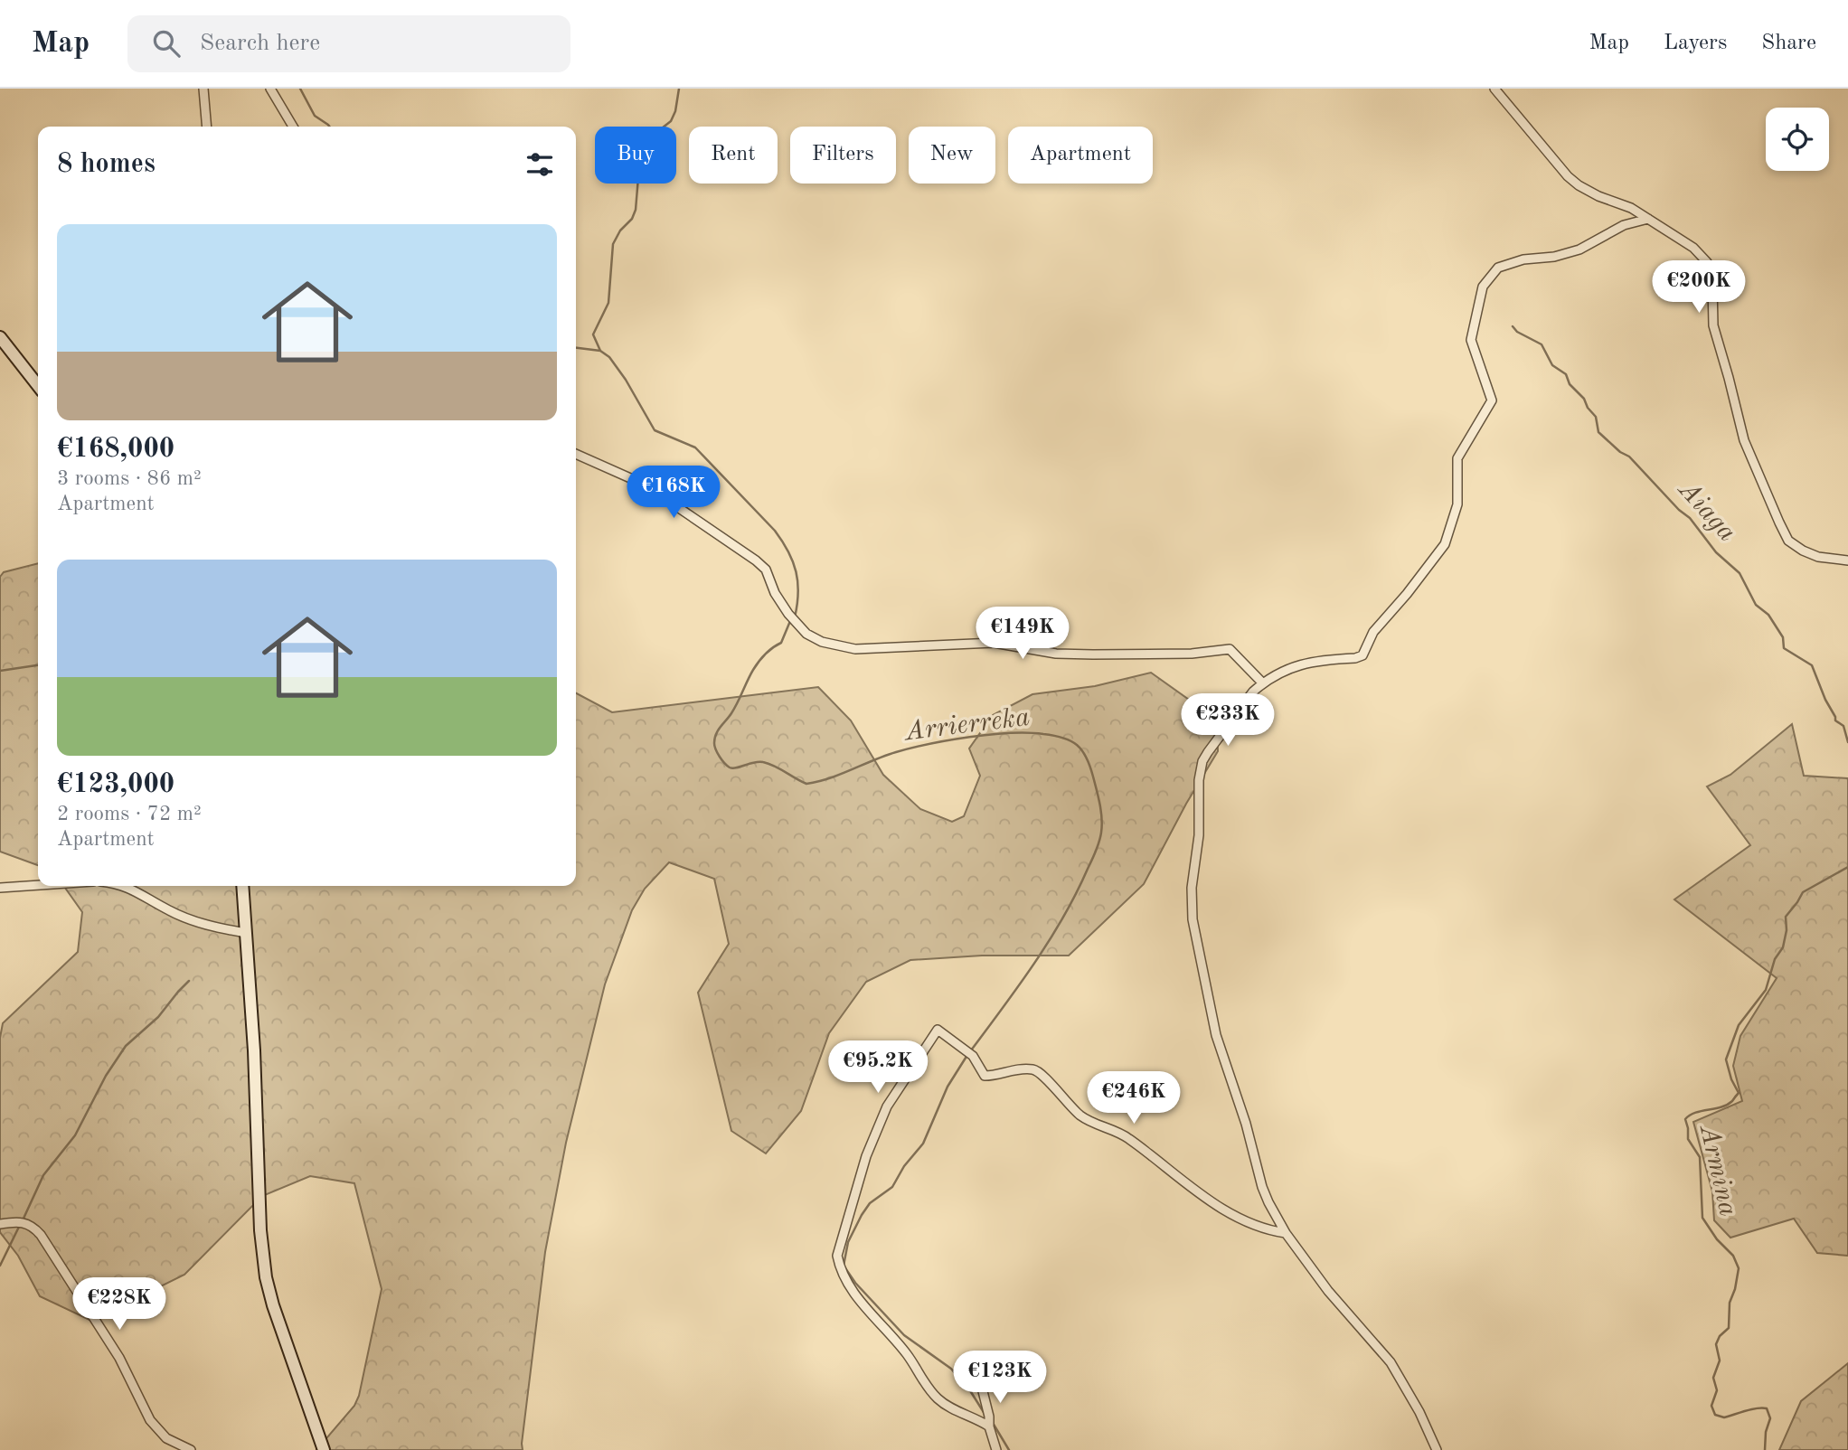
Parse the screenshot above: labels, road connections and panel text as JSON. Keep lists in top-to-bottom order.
{
  "water": ["Aiaga", "Arrierreka", "Armina"],
  "page": {
    "header": "Map",
    "search": "Search here",
    "nav": ["Map", "Layers", "Share"],
    "chip": [
      "Buy",
      "Rent",
      "Filters",
      "New",
      "Apartment"
    ],
    "heading": "8 homes",
    "list": [
      {
        "name": "€168,000",
        "note": "3 rooms · 86 m² · Apartment"
      },
      {
        "name": "€123,000",
        "note": "2 rooms · 72 m² · Apartment"
      }
    ],
    "price": [
      "€200K",
      "€168K",
      "€149K",
      "€233K",
      "€95.2K",
      "€246K",
      "€228K",
      "€123K"
    ]
  }
}
